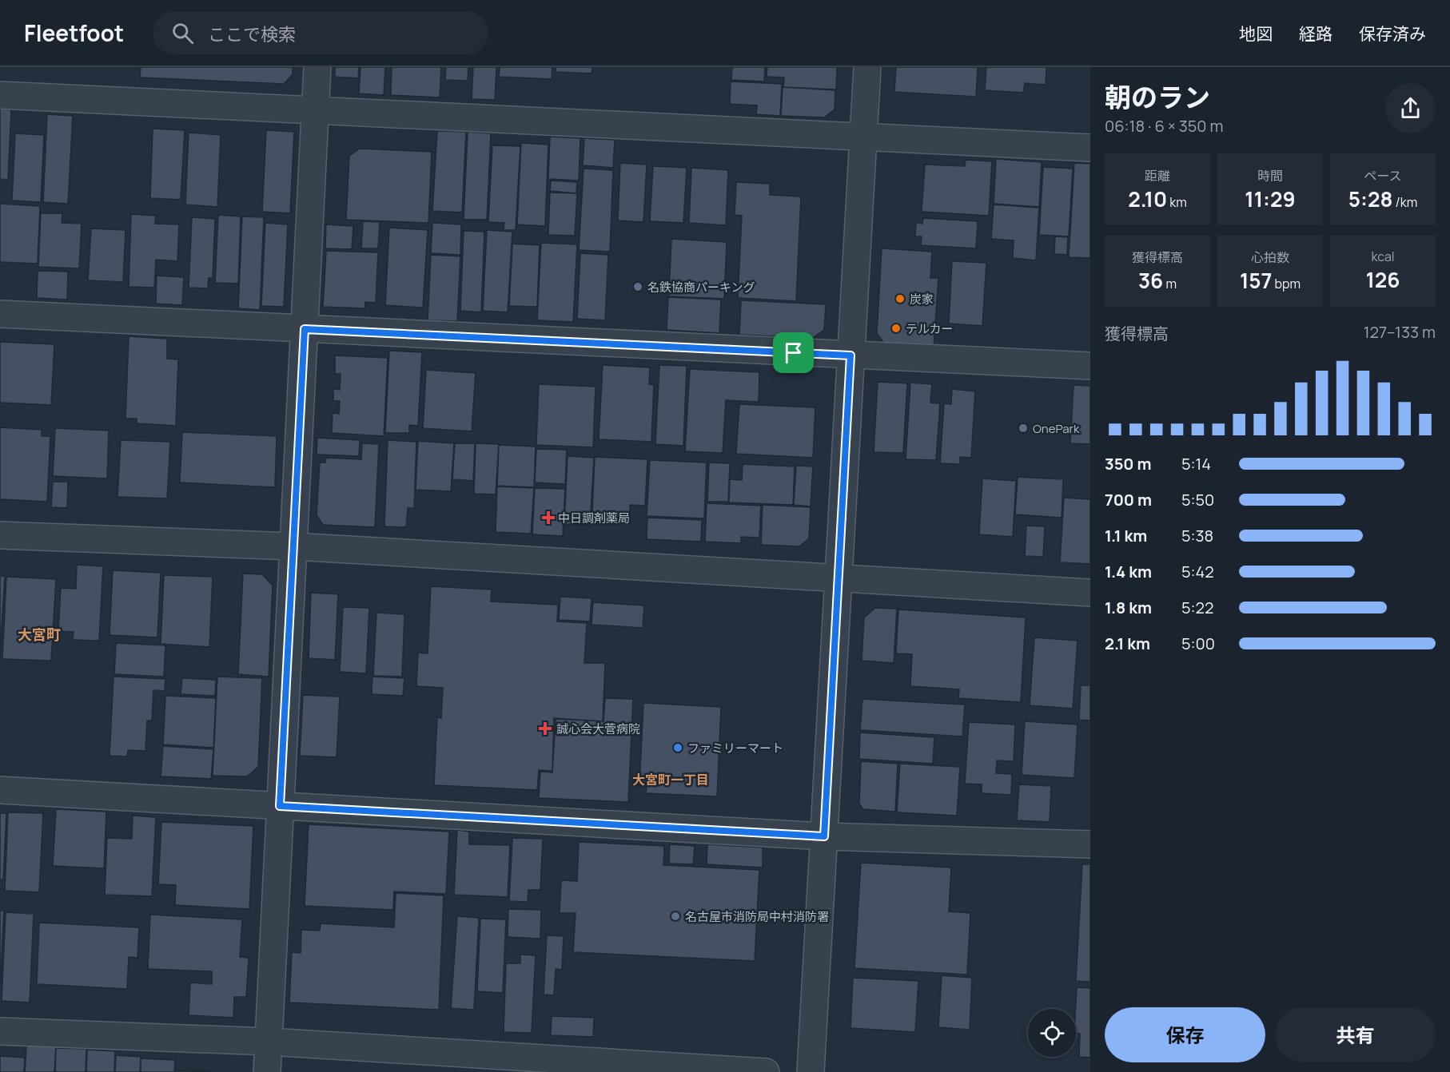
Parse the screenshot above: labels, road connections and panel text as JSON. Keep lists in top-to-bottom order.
{
  "districts": ["大宮町", "大宮町一丁目"],
  "places": {
    "other": [
      "名鉄協商パーキング",
      "炭家",
      "テルカー",
      "OnePark",
      "ファミリーマート",
      "名古屋市消防局中村消防署"
    ],
    "health": ["中日調剤薬局", "誠心会大菅病院"]
  },
  "page": {
    "header": "Fleetfoot",
    "search": "ここで検索",
    "nav": ["地図", "経路", "保存済み"],
    "heading": ["朝のラン", "06:18 · 6 × 350 m"],
    "stats": [
      ["距離", "2.10 km"],
      ["時間", "11:29"],
      ["ペース", "5:28 /km"],
      ["獲得標高", "36 m"],
      ["心拍数", "157 bpm"],
      ["kcal", "126"]
    ],
    "chart": ["獲得標高", "127–133 m"],
    "list": [
      {
        "name": "350 m",
        "note": "5:14"
      },
      {
        "name": "700 m",
        "note": "5:50"
      },
      {
        "name": "1.1 km",
        "note": "5:38"
      },
      {
        "name": "1.4 km",
        "note": "5:42"
      },
      {
        "name": "1.8 km",
        "note": "5:22"
      },
      {
        "name": "2.1 km",
        "note": "5:00"
      }
    ],
    "buttons": ["保存", "共有"]
  }
}
